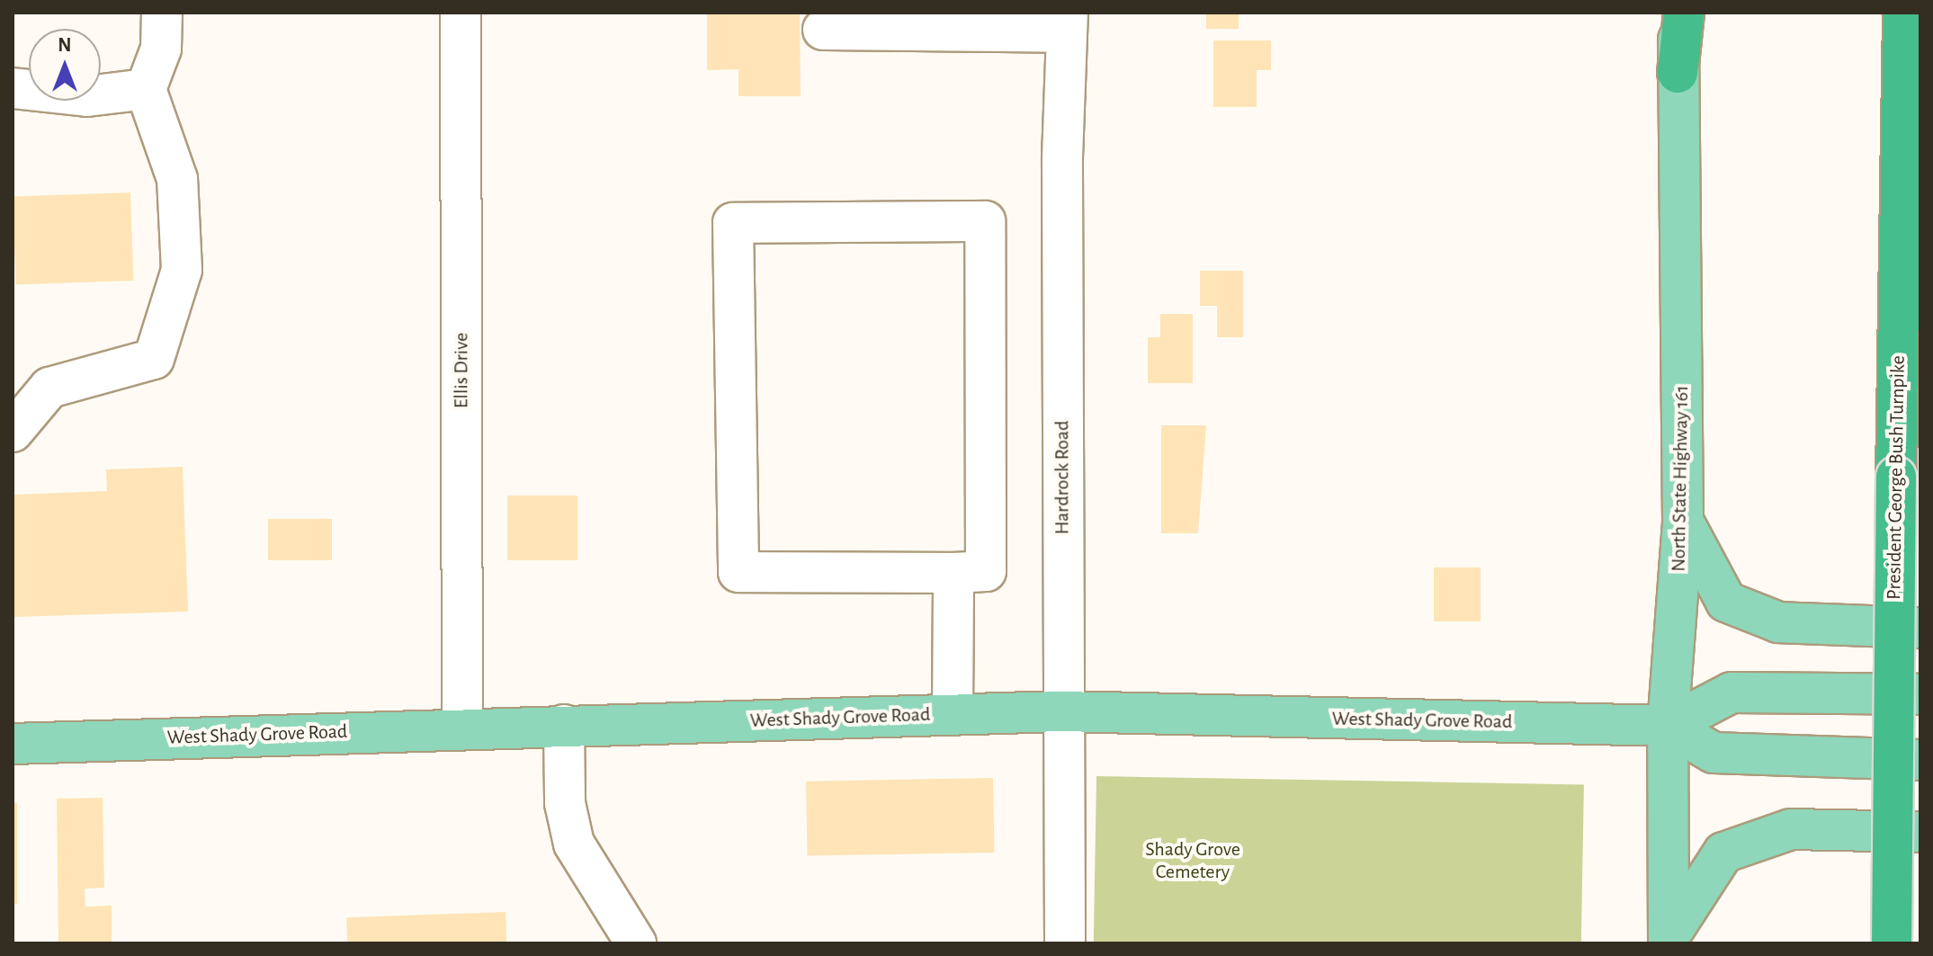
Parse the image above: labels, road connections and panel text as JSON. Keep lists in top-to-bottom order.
{
  "streets": {
    "highway": ["President George Bush Turnpike"],
    "main road": ["North State Highway 161", "West Shady Grove Road"],
    "street": ["Ellis Drive", "Hardrock Road"]
  },
  "crossings": [
    ["Ellis Drive", "West Shady Grove Road"],
    ["Hardrock Road", "West Shady Grove Road"],
    ["North State Highway 161", "West Shady Grove Road"]
  ],
  "parks": ["Shady Grove Cemetery"],
  "north": "top"
}
